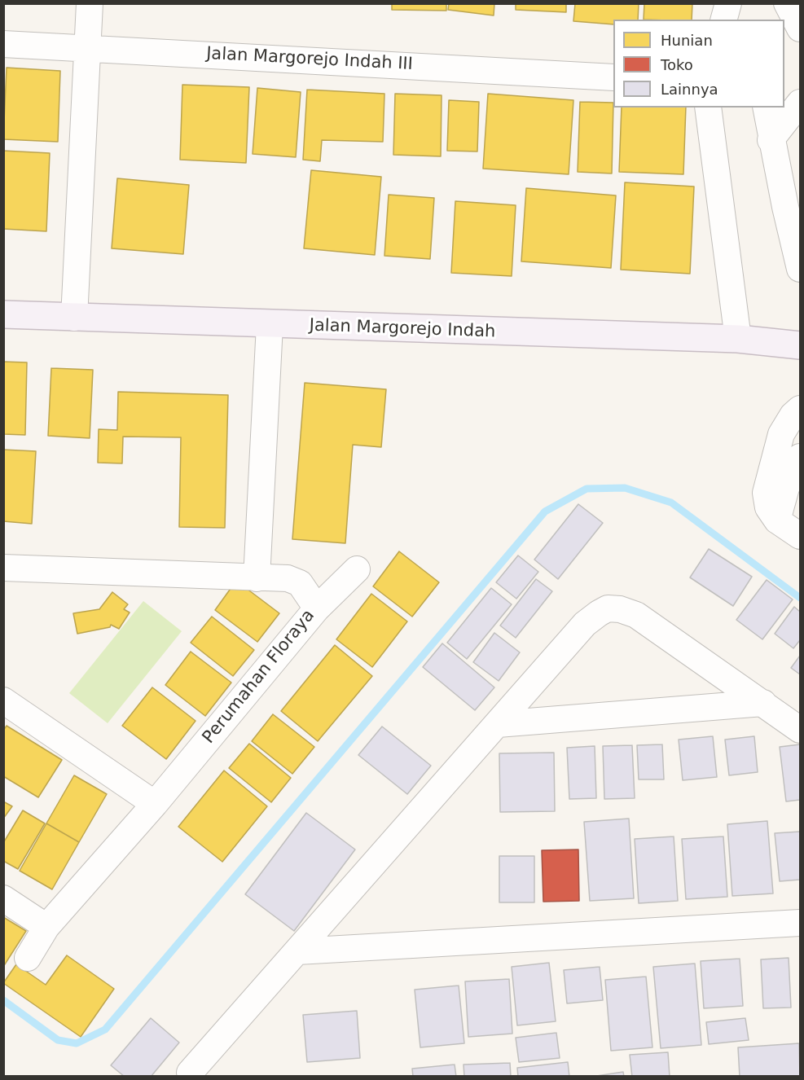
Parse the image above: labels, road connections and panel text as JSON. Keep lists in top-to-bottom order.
{
  "streets": {
    "main road": ["Jalan Margorejo Indah"],
    "street": ["Jalan Margorejo Indah III", "Perumahan Floraya"]
  },
  "legend": ["Hunian", "Toko", "Lainnya"]
}
